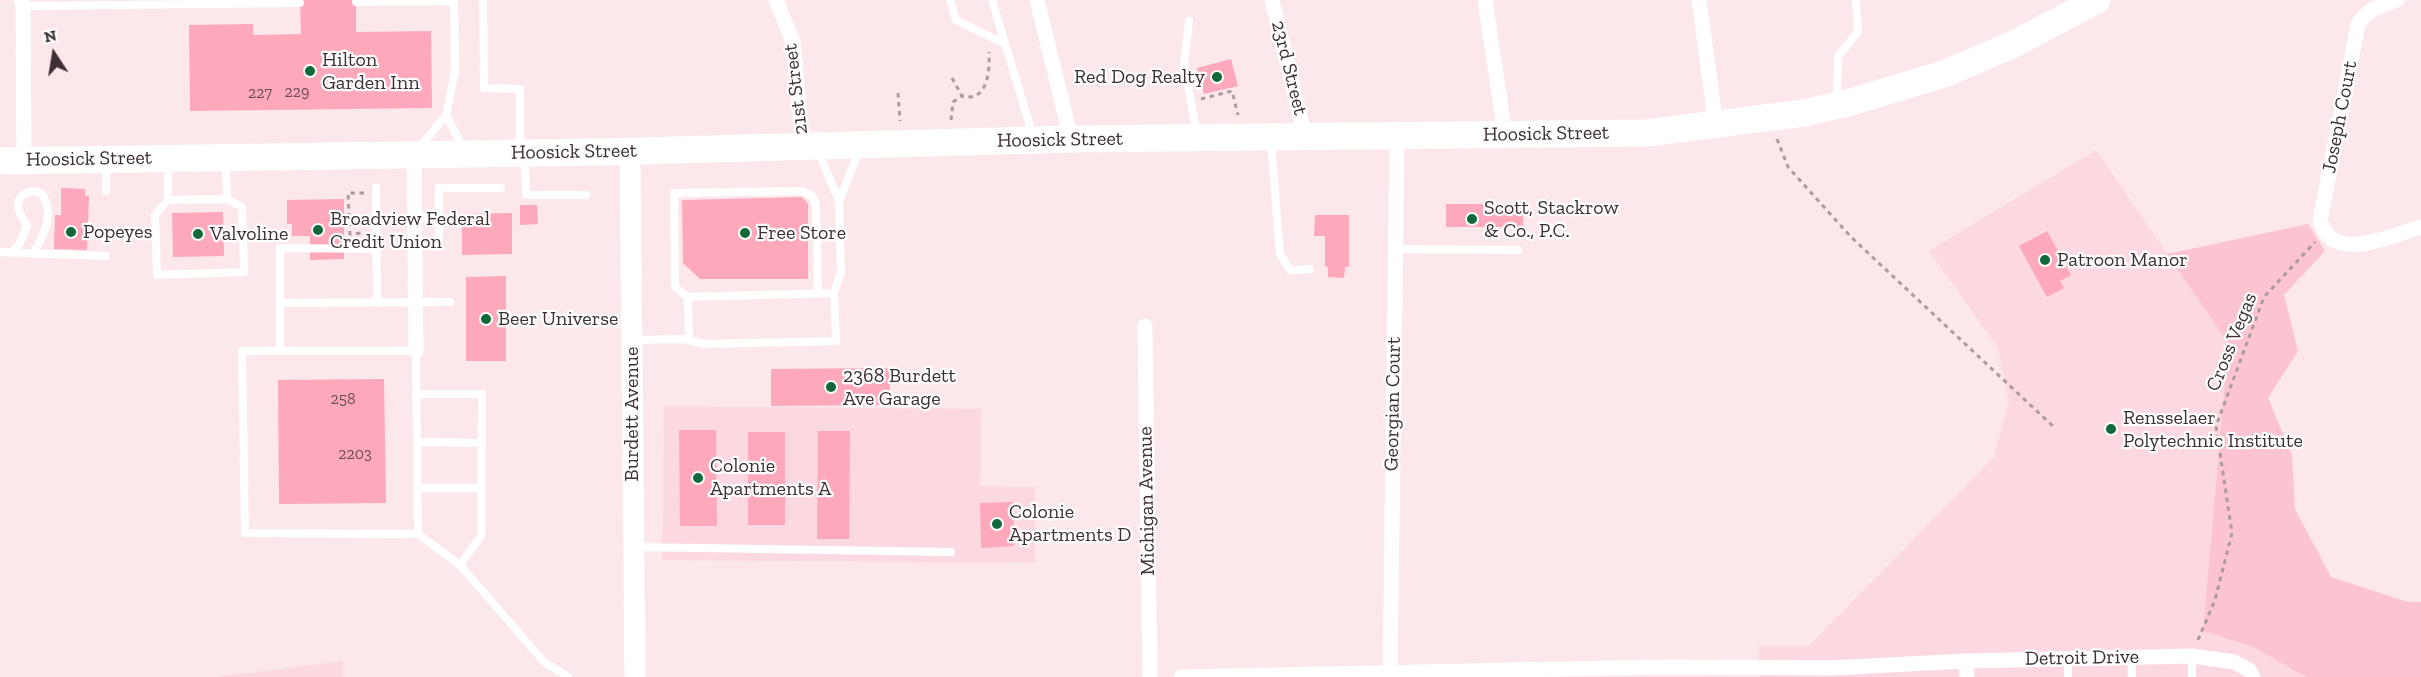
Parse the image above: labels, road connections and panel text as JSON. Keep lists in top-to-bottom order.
{
  "streets": {
    "highway": ["Hoosick Street"],
    "street": [
      "23rd Street",
      "21st Street",
      "Joseph Court",
      "Georgian Court",
      "Burdett Avenue",
      "Michigan Avenue",
      "Detroit Drive"
    ],
    "path": ["Cross Vegas"]
  },
  "crossings": [
    ["23rd Street", "Hoosick Street"],
    ["21st Street", "Hoosick Street"],
    ["Joseph Court", "Cross Vegas"],
    ["Hoosick Street", "Georgian Court"],
    ["Hoosick Street", "Burdett Avenue"],
    ["Cross Vegas", "Detroit Drive"],
    ["Georgian Court", "Detroit Drive"]
  ],
  "places": [
    "Hilton Garden Inn",
    "Red Dog Realty",
    "Scott, Stackrow & Co., P.C.",
    "Broadview Federal Credit Union",
    "Popeyes",
    "Free Store",
    "Valvoline",
    "Patroon Manor",
    "Beer Universe",
    "2368 Burdett Ave Garage",
    "Rensselaer Polytechnic Institute",
    "Colonie Apartments A",
    "Colonie Apartments D"
  ],
  "house_numbers": [
    "229",
    "227",
    "258",
    "2203"
  ],
  "north": "top"
}
